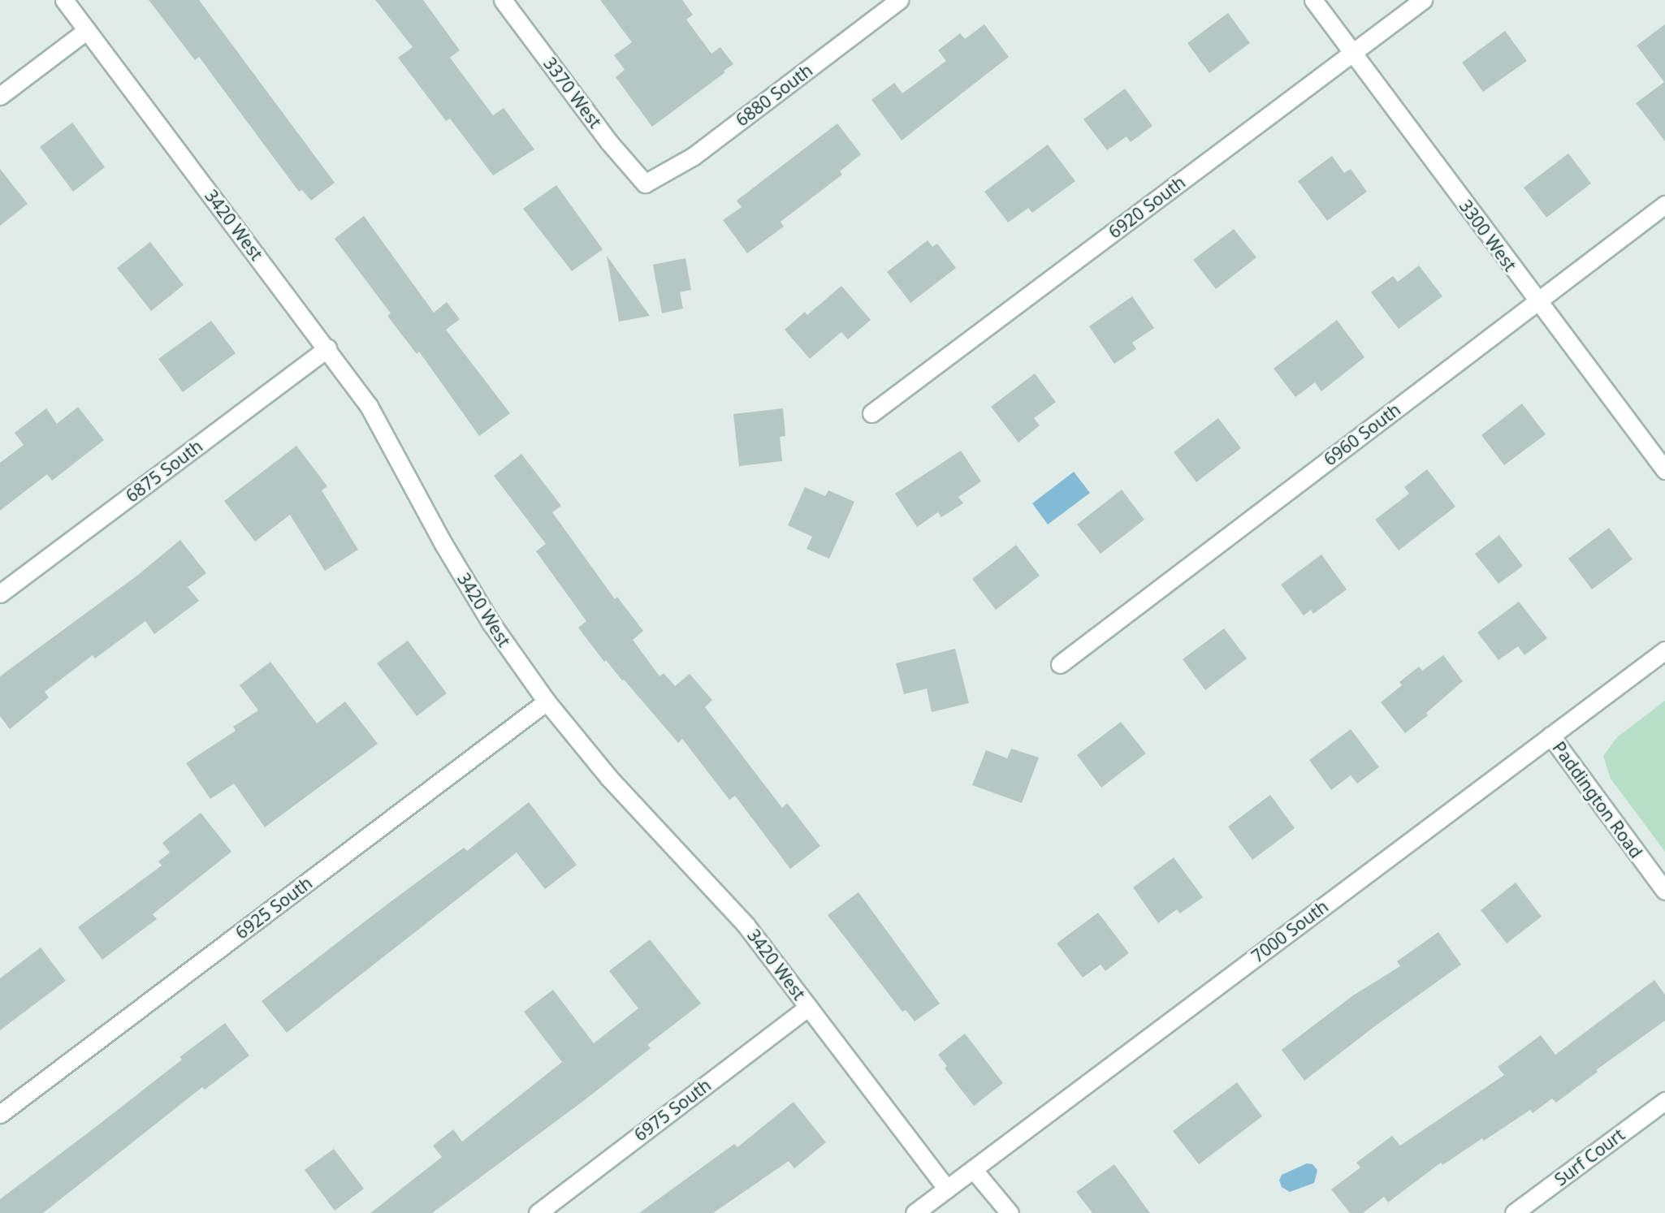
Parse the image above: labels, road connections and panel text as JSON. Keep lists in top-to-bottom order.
{
  "streets": {
    "street": [
      "3370 West",
      "6880 South",
      "6920 South",
      "3420 West",
      "3300 West",
      "6960 South",
      "6875 South",
      "Paddington Road",
      "6925 South",
      "7000 South",
      "6975 South",
      "Surf Court"
    ]
  },
  "crossings": [
    ["3370 West", "6880 South"],
    ["6920 South", "3300 West"],
    ["3420 West", "6875 South"],
    ["3420 West", "6925 South"],
    ["3420 West", "7000 South"],
    ["3420 West", "6975 South"],
    ["3300 West", "6960 South"],
    ["Paddington Road", "7000 South"]
  ]
}
